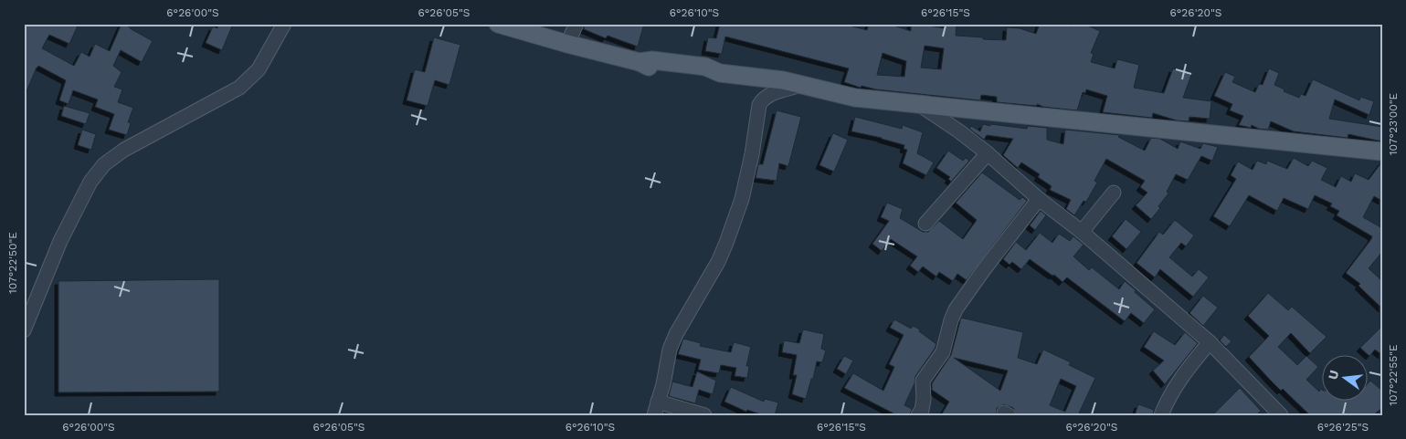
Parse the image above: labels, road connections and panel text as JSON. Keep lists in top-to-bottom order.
{
  "north": "left",
  "coordinates": [
    "6°26'00\"S",
    "6°26'05\"S",
    "6°26'10\"S",
    "6°26'15\"S",
    "6°26'20\"S",
    "107°23'00\"E",
    "107°22'50\"E",
    "107°22'55\"E",
    "6°26'25\"S"
  ]
}
